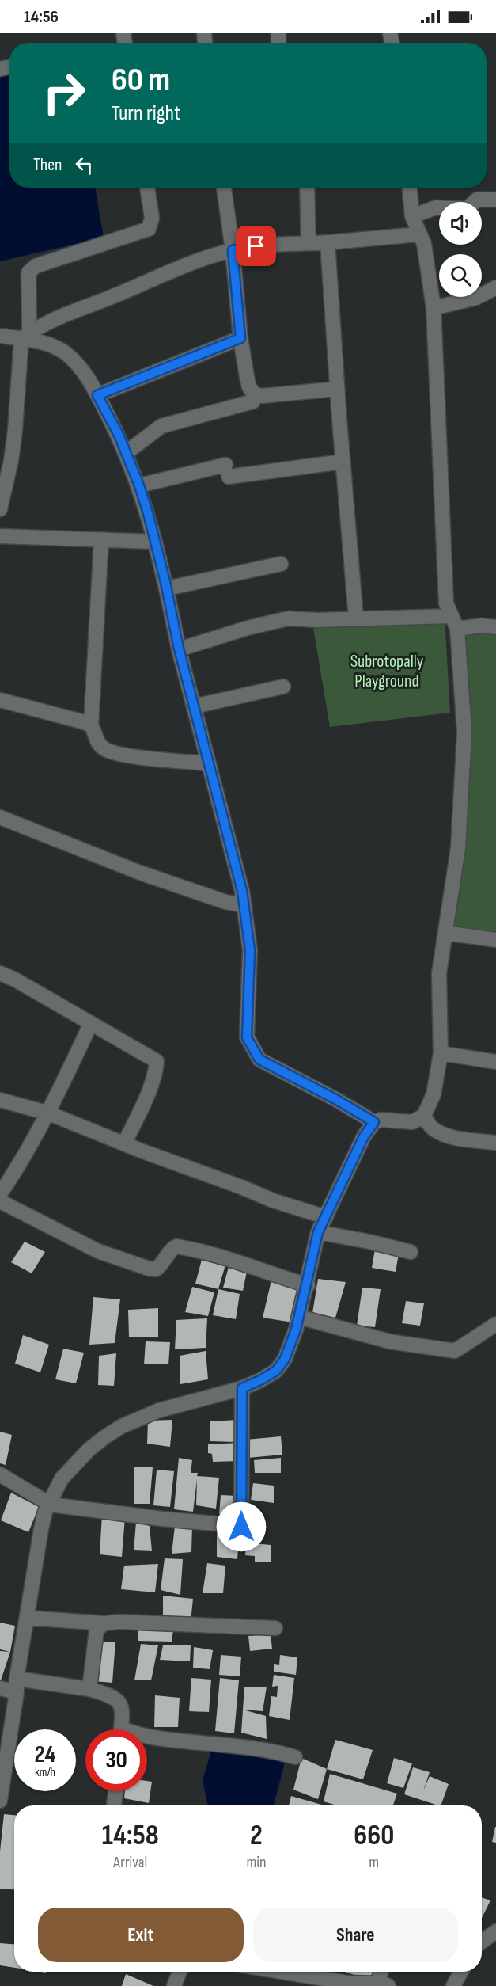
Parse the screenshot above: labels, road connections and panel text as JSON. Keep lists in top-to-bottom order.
{
  "parks": ["Subrotopally Playground"],
  "page": {
    "status": "14:56",
    "turn": ["60 m", "Turn right"],
    "then": "Then",
    "speed": "24 km/h",
    "limit": "30",
    "eta": [
      "14:58",
      "Arrival",
      "2",
      "min",
      "660",
      "m"
    ],
    "buttons": ["Exit", "Share"]
  }
}
